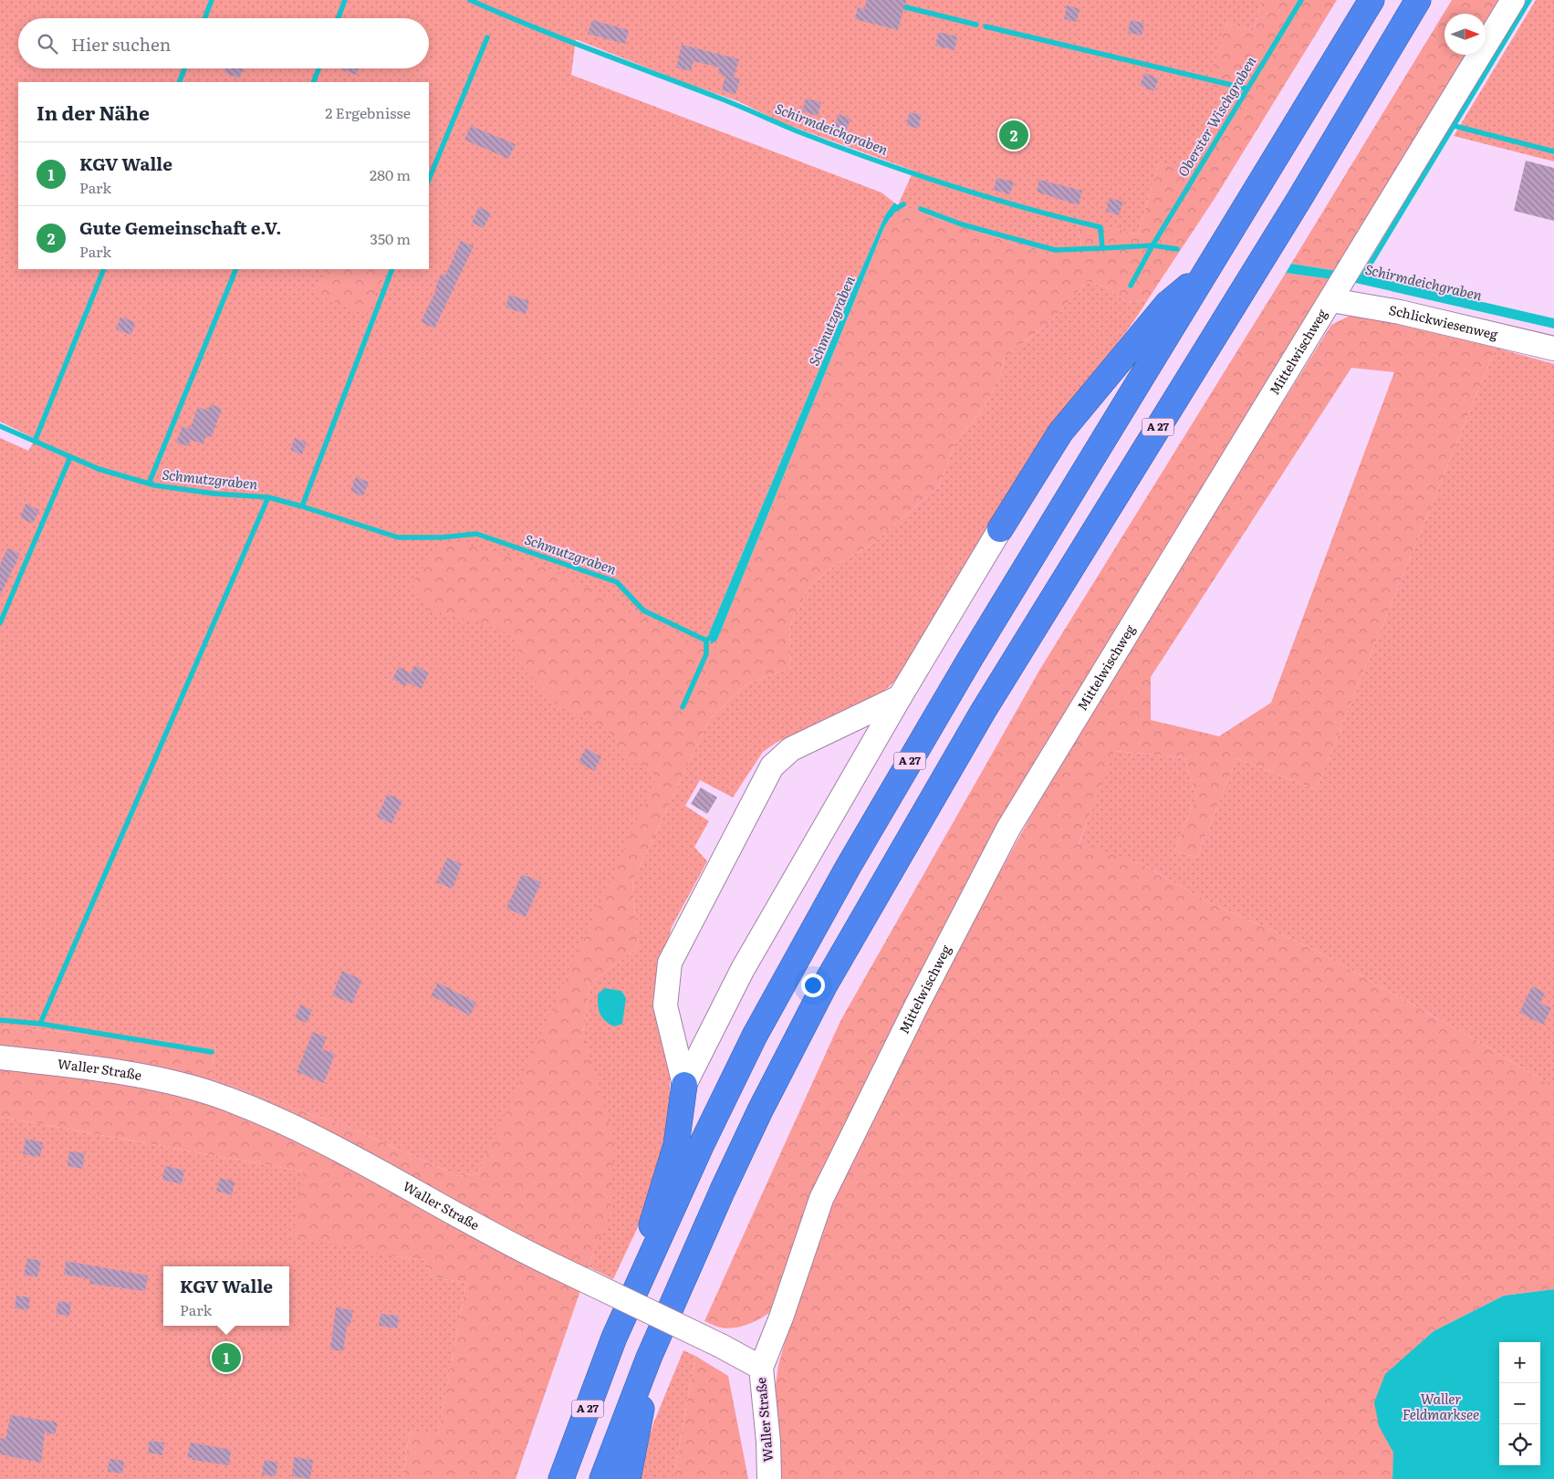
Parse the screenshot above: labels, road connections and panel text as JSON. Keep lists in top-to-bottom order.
{
  "streets": {
    "highway": ["A 27"],
    "street": ["Schlickwiesenweg", "Mittelwischweg", "Waller Straße"]
  },
  "crossings": [
    ["Schlickwiesenweg", "Mittelwischweg"],
    ["Mittelwischweg", "Waller Straße"]
  ],
  "water": [
    "Oberster Wischgraben",
    "Schirmdeichgraben",
    "Schmutzgraben",
    "Waller Feldmarksee"
  ],
  "north": "right",
  "page": {
    "search": "Hier suchen",
    "heading": ["In der Nähe", "2 Ergebnisse"],
    "pins": ["2", "1"],
    "list": [
      {
        "mark": "1",
        "name": "KGV Walle",
        "note": "Park",
        "value": "280 m"
      },
      {
        "mark": "2",
        "name": "Gute Gemeinschaft e.V.",
        "note": "Park",
        "value": "350 m"
      }
    ],
    "popup": ["KGV Walle", "Park"],
    "map_buttons": ["+", "−"]
  }
}
